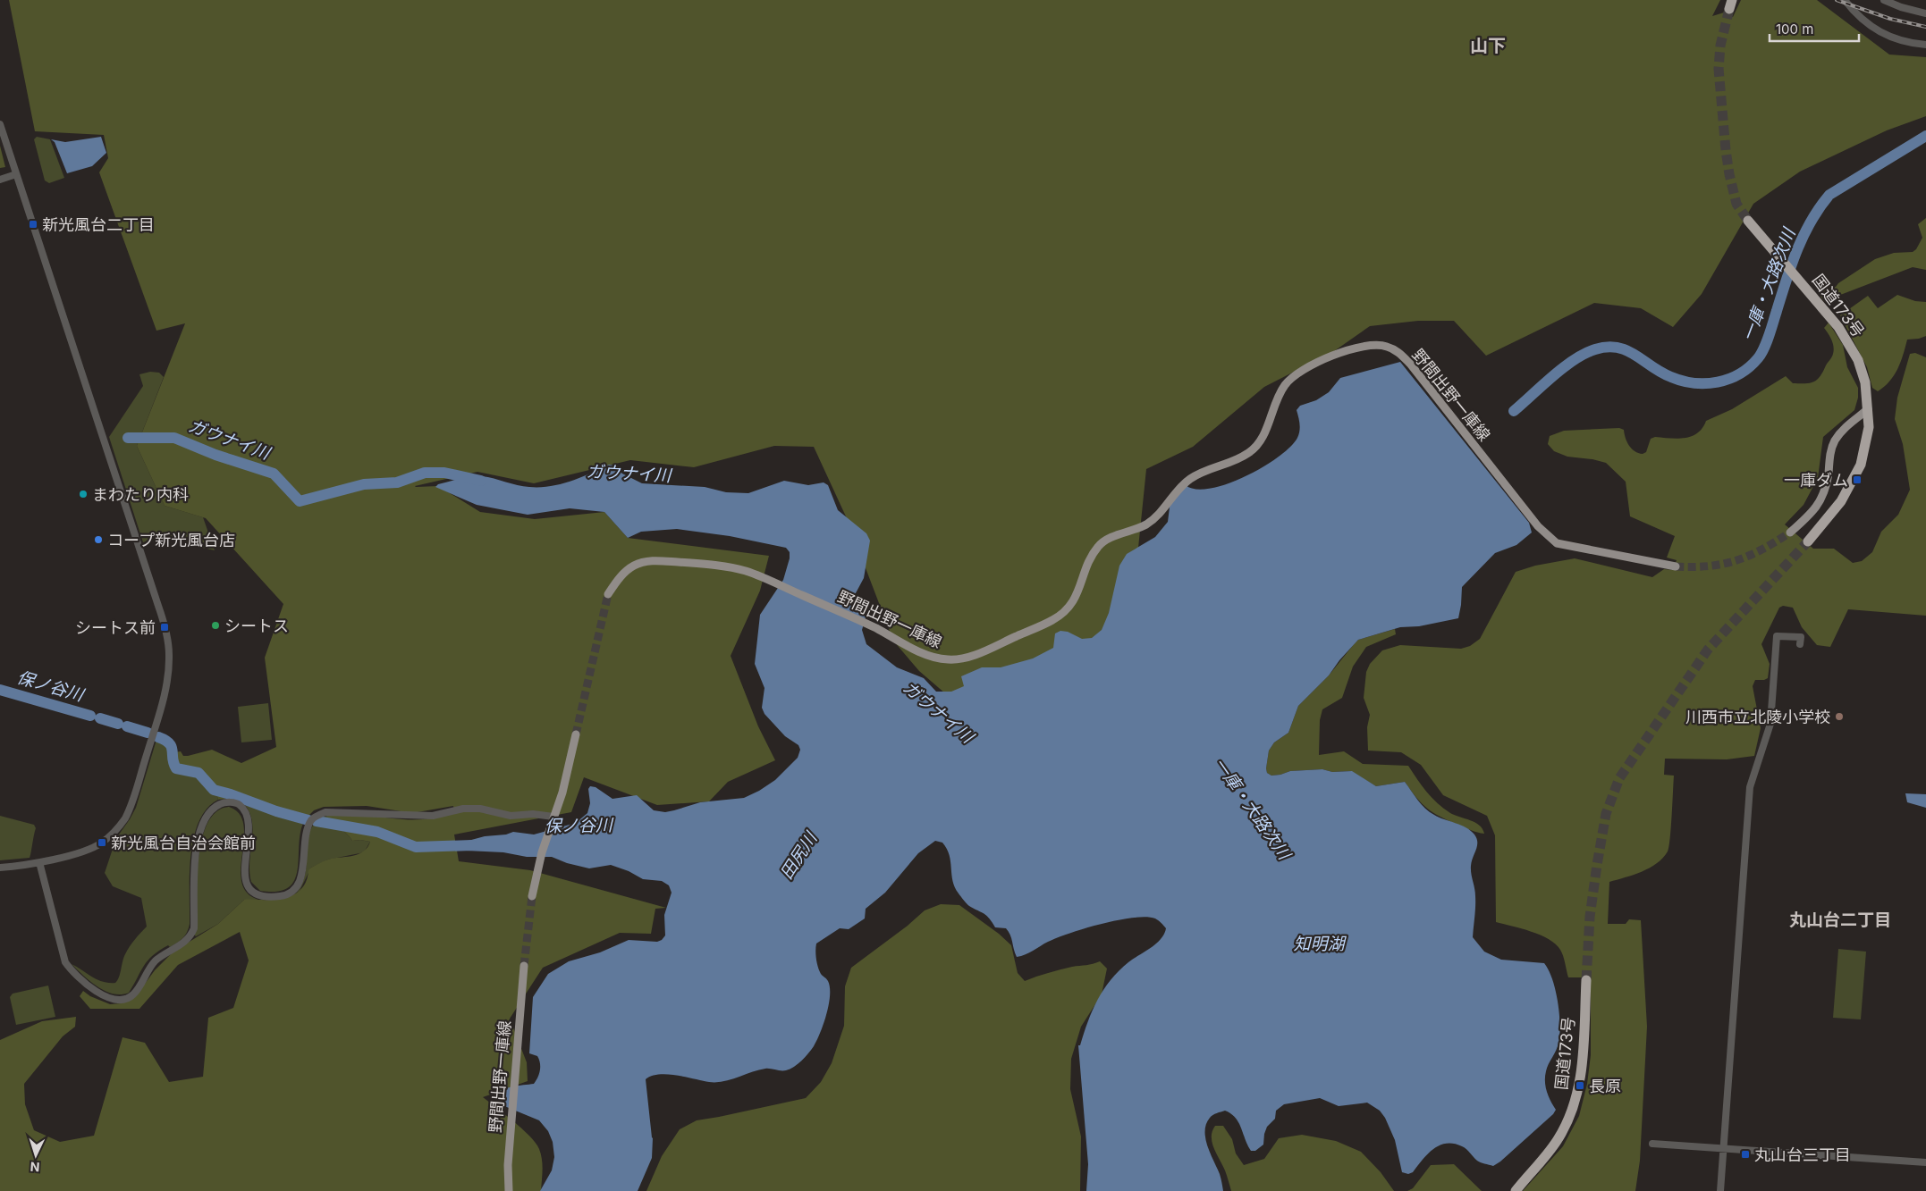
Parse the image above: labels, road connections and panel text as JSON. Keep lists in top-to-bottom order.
{
  "streets": {
    "highway": ["国道173号"],
    "main road": ["野間出野一庫線"]
  },
  "districts": ["山下", "丸山台二丁目"],
  "water": [
    "一庫・大路次川",
    "ガウナイ川",
    "保ノ谷川",
    "田尻川",
    "知明湖"
  ],
  "places": {
    "transit": [
      "新光風台二丁目",
      "一庫ダム",
      "シートス前",
      "新光風台自治会館前",
      "長原",
      "丸山台三丁目"
    ],
    "other": [
      "まわたり内科",
      "コープ新光風台店",
      "シートス",
      "川西市立北陵小学校"
    ]
  },
  "scale_bar": "100 m",
  "north": "bottom"
}
